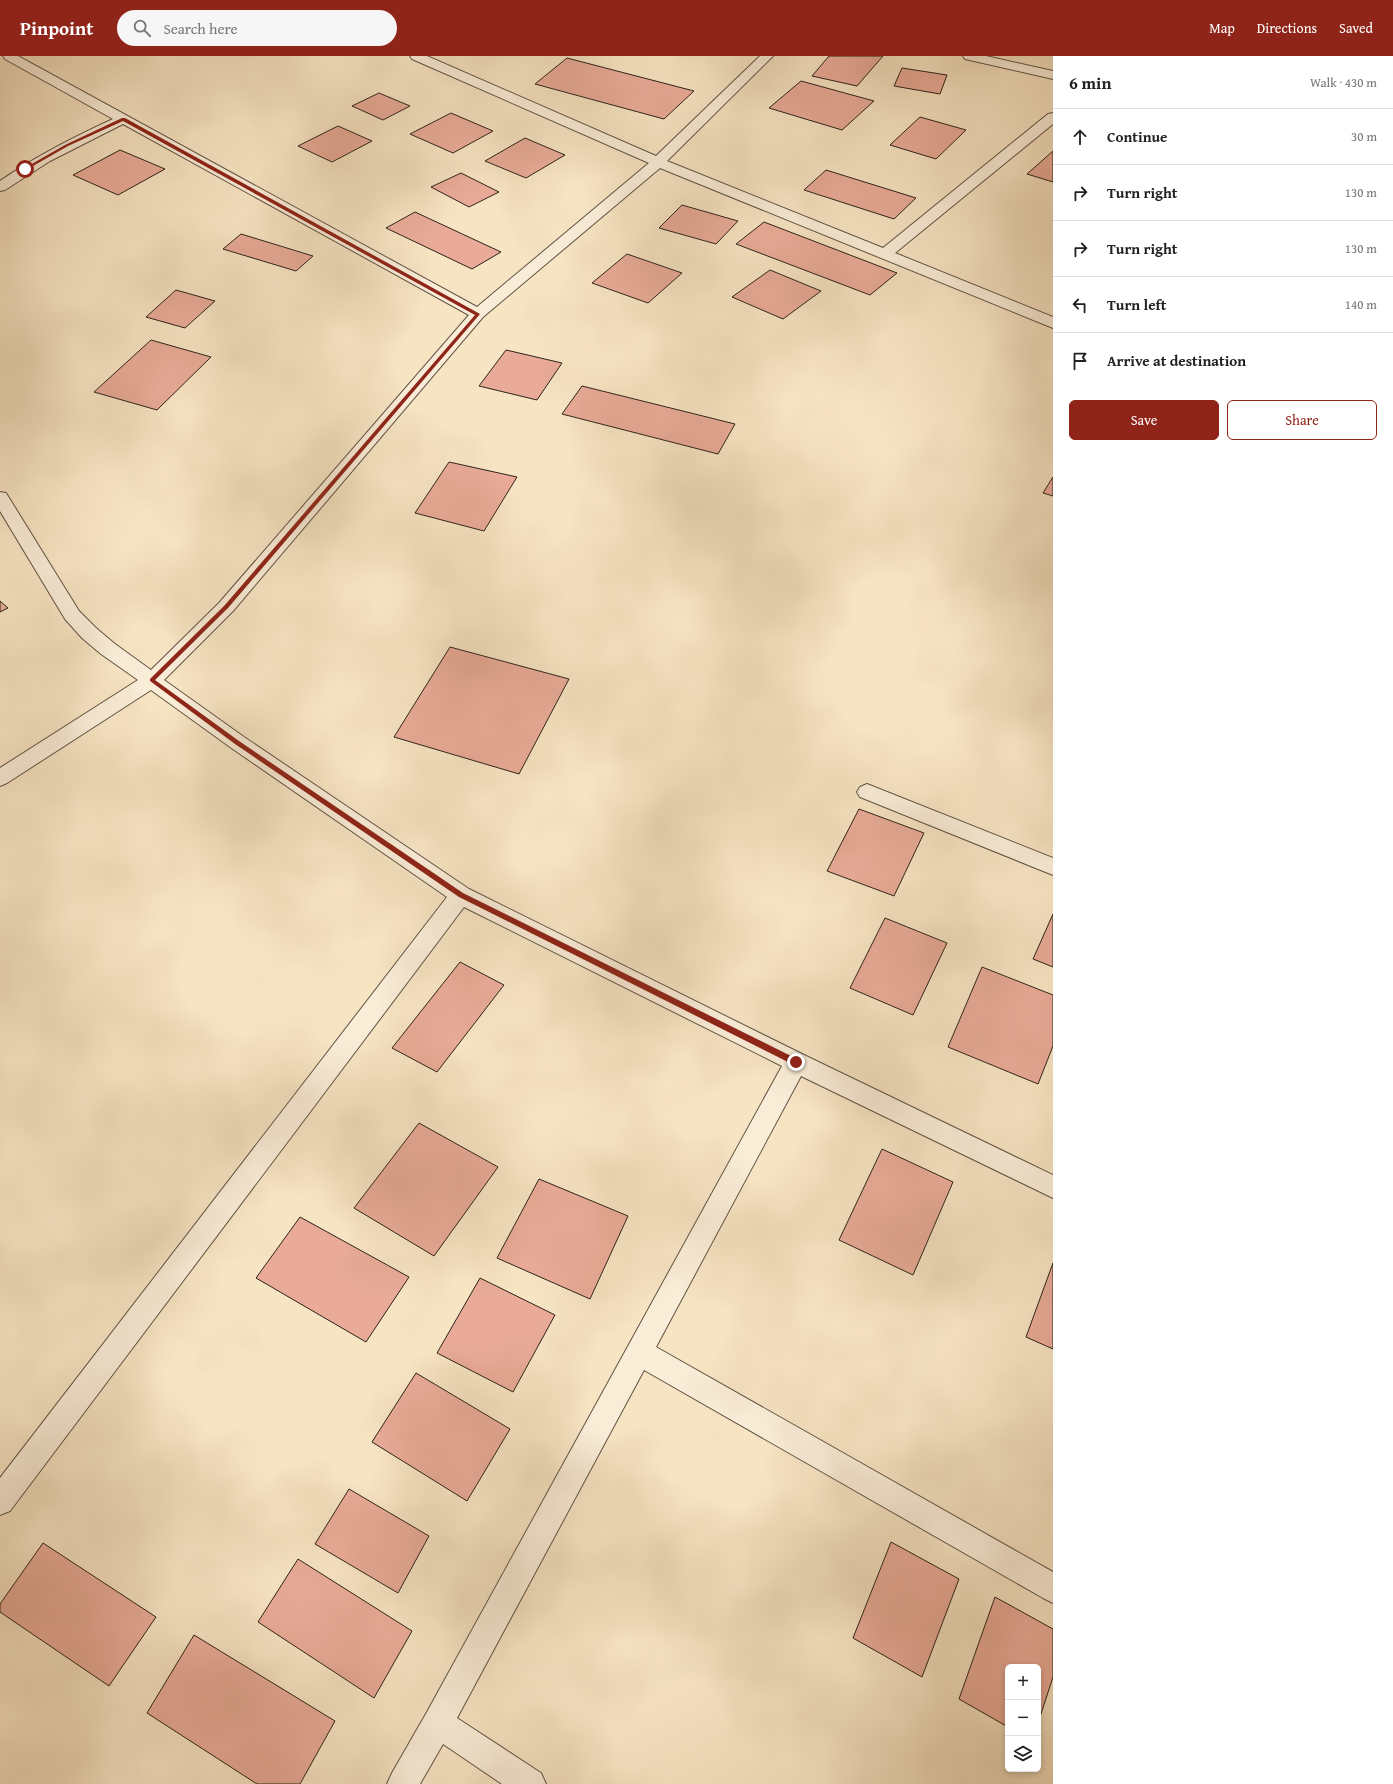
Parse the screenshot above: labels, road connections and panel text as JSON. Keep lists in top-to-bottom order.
{
  "page": {
    "header": "Pinpoint",
    "search": "Search here",
    "nav": ["Map", "Directions", "Saved"],
    "heading": ["6 min", "Walk · 430 m"],
    "list": [
      ["Continue", "30 m"],
      ["Turn right", "130 m"],
      ["Turn right", "130 m"],
      ["Turn left", "140 m"],
      "Arrive at destination"
    ],
    "buttons": ["Save", "Share"],
    "map_buttons": ["+", "−"]
  }
}
